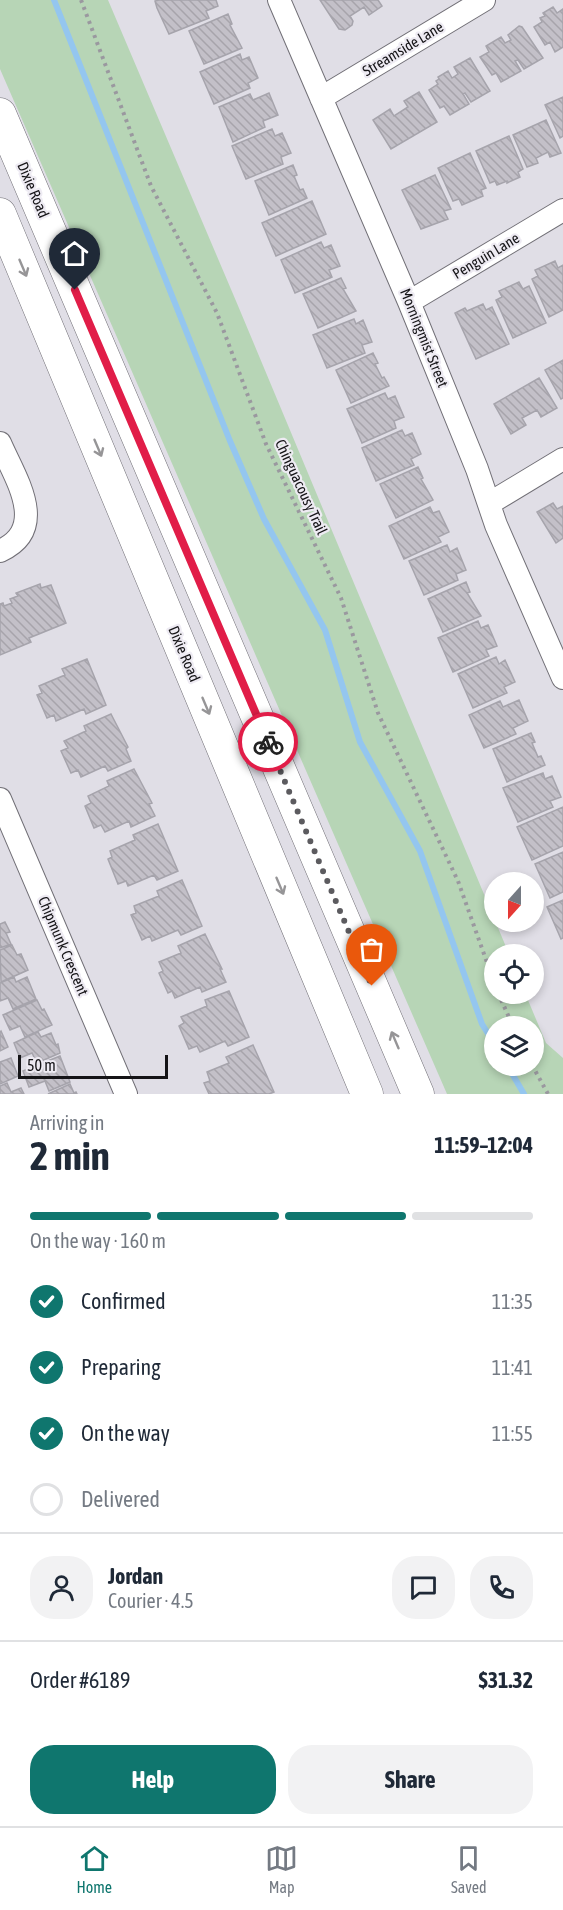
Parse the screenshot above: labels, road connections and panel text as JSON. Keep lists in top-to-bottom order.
{
  "streets": {
    "main road": ["Dixie Road"],
    "street": [
      "Streamside Lane",
      "Penguin Lane",
      "Morningmist Street",
      "Chipmunk Crescent"
    ],
    "path": ["Chinguacousy Trail"]
  },
  "crossings": [
    ["Streamside Lane", "Morningmist Street"],
    ["Penguin Lane", "Morningmist Street"]
  ],
  "scale_bar": "50 m",
  "north": "bottom",
  "page": {
    "scale": "50 m",
    "heading": ["2 min", "Arriving in", "11:59–12:04"],
    "panel": [
      "Jordan",
      "Courier · 4.5",
      "Order #6189",
      "$31.32"
    ],
    "bar": "On the way · 160 m",
    "list": [
      ["Confirmed", "11:35"],
      ["Preparing", "11:41"],
      ["On the way", "11:55"],
      "Delivered"
    ],
    "buttons": ["Help", "Share"],
    "tabs": ["Home", "Map", "Saved"]
  }
}
